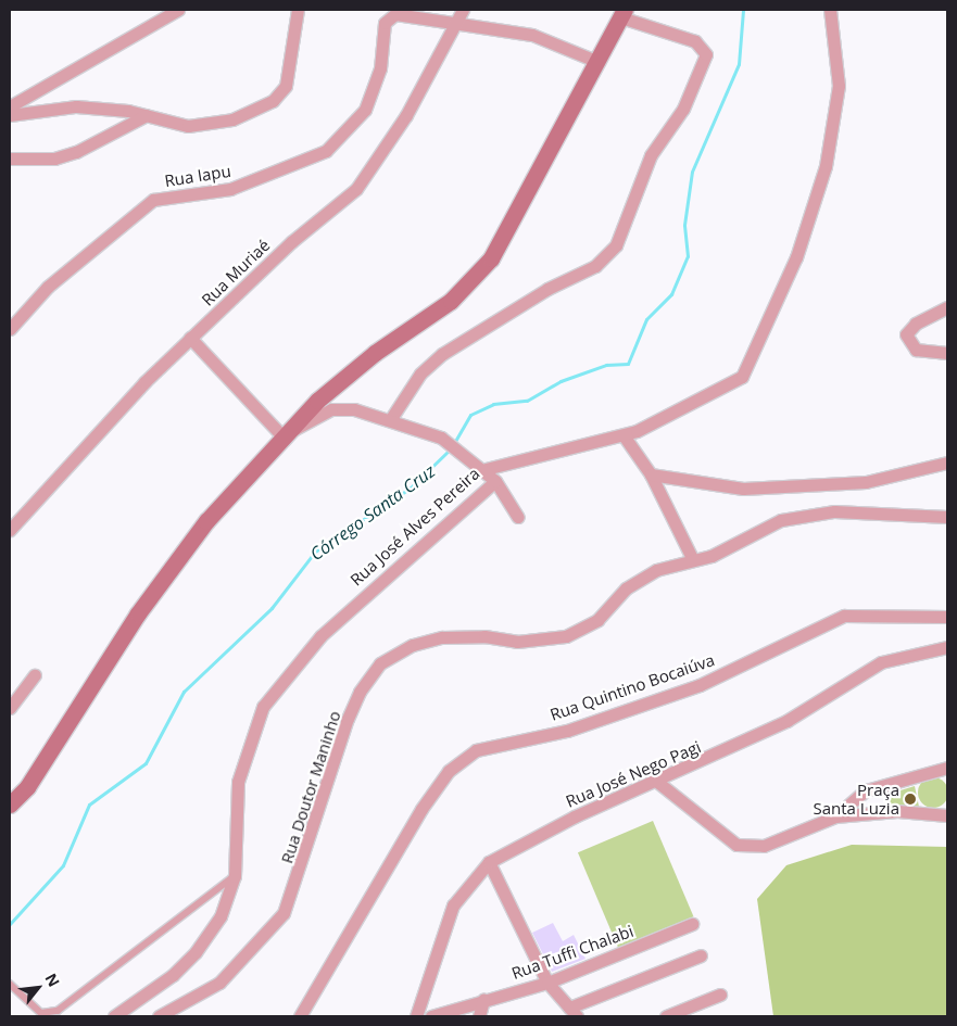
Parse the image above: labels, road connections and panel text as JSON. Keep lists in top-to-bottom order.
{
  "streets": {
    "street": [
      "Rua Iapu",
      "Rua Muriaé",
      "Rua José Alves Pereira",
      "Rua Quintino Bocaiúva",
      "Rua José Nego Pagi",
      "Rua Doutor Maninho",
      "Rua Tuffi Chalabi"
    ]
  },
  "water": ["Córrego Santa Cruz"],
  "places": ["Praça Santa Luzia"],
  "north": "top right"
}
